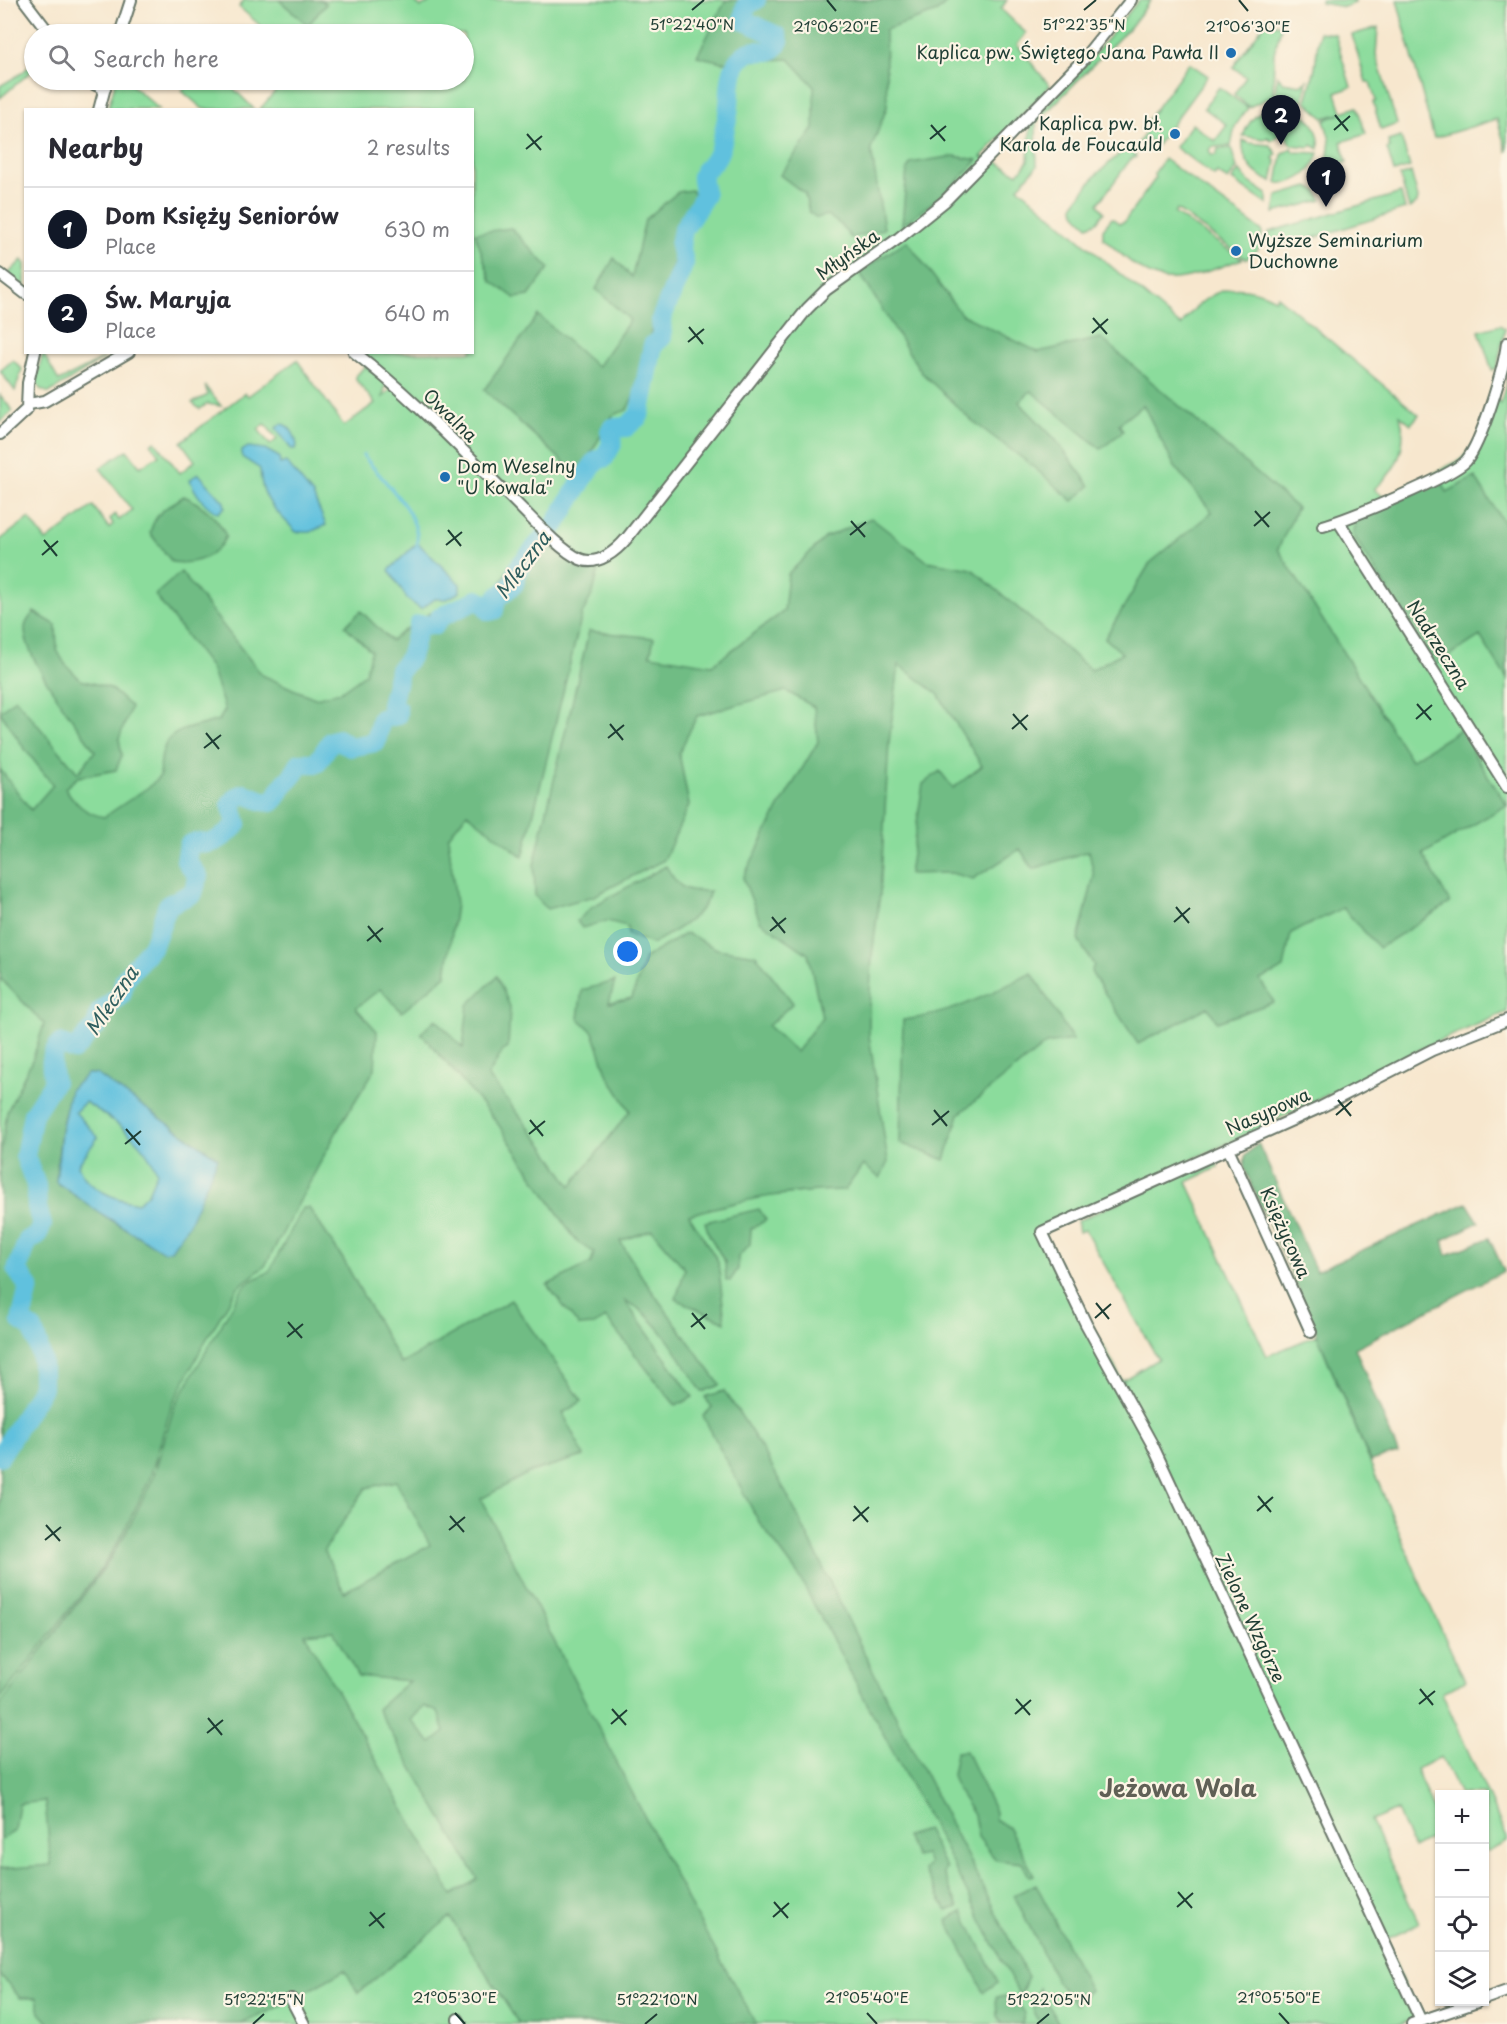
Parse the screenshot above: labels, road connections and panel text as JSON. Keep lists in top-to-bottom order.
{
  "streets": {
    "street": [
      "Młyńska",
      "Owalna",
      "Nadrzeczna",
      "Nasypowa",
      "Księżycowa",
      "Zielone Wzgórze"
    ]
  },
  "crossings": [
    ["Młyńska", "Owalna"],
    ["Nasypowa", "Księżycowa"],
    ["Nasypowa", "Zielone Wzgórze"]
  ],
  "districts": ["Jeżowa Wola"],
  "water": ["Mleczna"],
  "places": [
    "Kaplica pw. Świętego Jana Pawła II",
    "Kaplica pw. bł. Karola de Foucauld",
    "Wyższe Seminarium Duchowne",
    "Dom Weselny \"U Kowala\""
  ],
  "page": {
    "search": "Search here",
    "pins": ["2", "1"],
    "heading": ["Nearby", "2 results"],
    "list": [
      {
        "mark": "1",
        "name": "Dom Księży Seniorów",
        "note": "Place",
        "value": "630 m"
      },
      {
        "mark": "2",
        "name": "Św. Maryja",
        "note": "Place",
        "value": "640 m"
      }
    ],
    "map_buttons": ["+", "−"]
  },
  "coordinates": [
    "51°22'40\"N",
    "51°22'35\"N",
    "21°06'20\"E",
    "21°06'30\"E",
    "21°05'30\"E",
    "21°05'40\"E",
    "21°05'50\"E",
    "51°22'15\"N",
    "51°22'10\"N",
    "51°22'05\"N"
  ]
}
